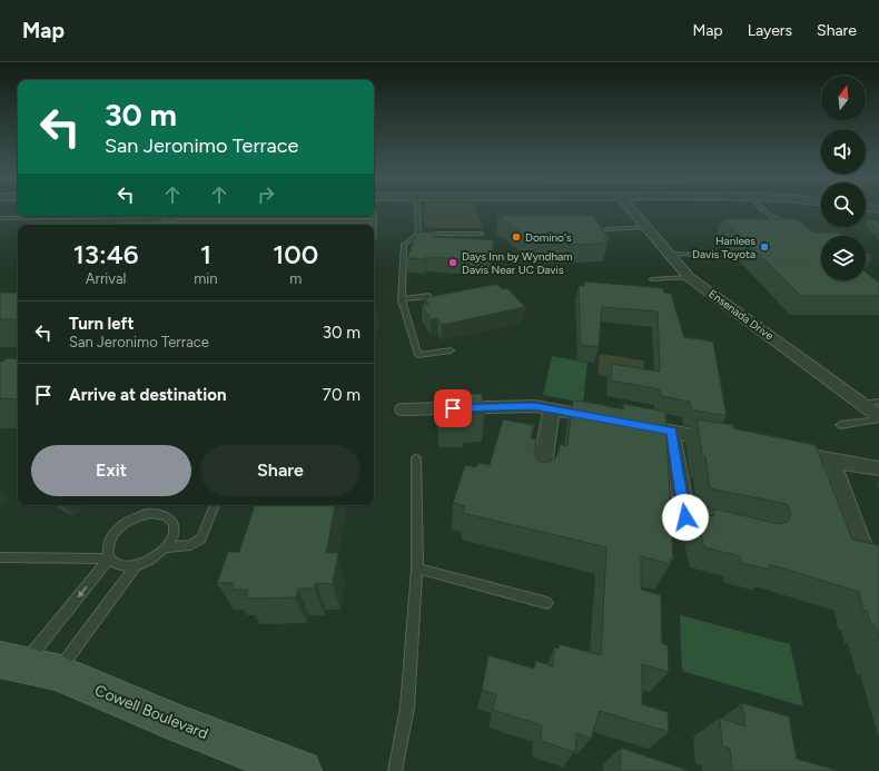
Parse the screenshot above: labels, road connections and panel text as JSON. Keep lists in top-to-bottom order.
{
  "streets": {
    "main road": ["Cowell Boulevard"],
    "street": ["Ensenada Drive"]
  },
  "places": ["Domino's", "Hanlees Davis Toyota", "Days Inn by Wyndham Davis Near UC Davis"],
  "north": "top",
  "page": {
    "header": "Map",
    "nav": ["Map", "Layers", "Share"],
    "turn": ["30 m", "San Jeronimo Terrace"],
    "eta": [
      "13:46",
      "Arrival",
      "1",
      "min",
      "100",
      "m"
    ],
    "list": [
      {
        "name": "Turn left",
        "note": "San Jeronimo Terrace",
        "value": "30 m"
      },
      {
        "name": "Arrive at destination",
        "value": "70 m"
      }
    ],
    "buttons": ["Exit", "Share"]
  }
}
